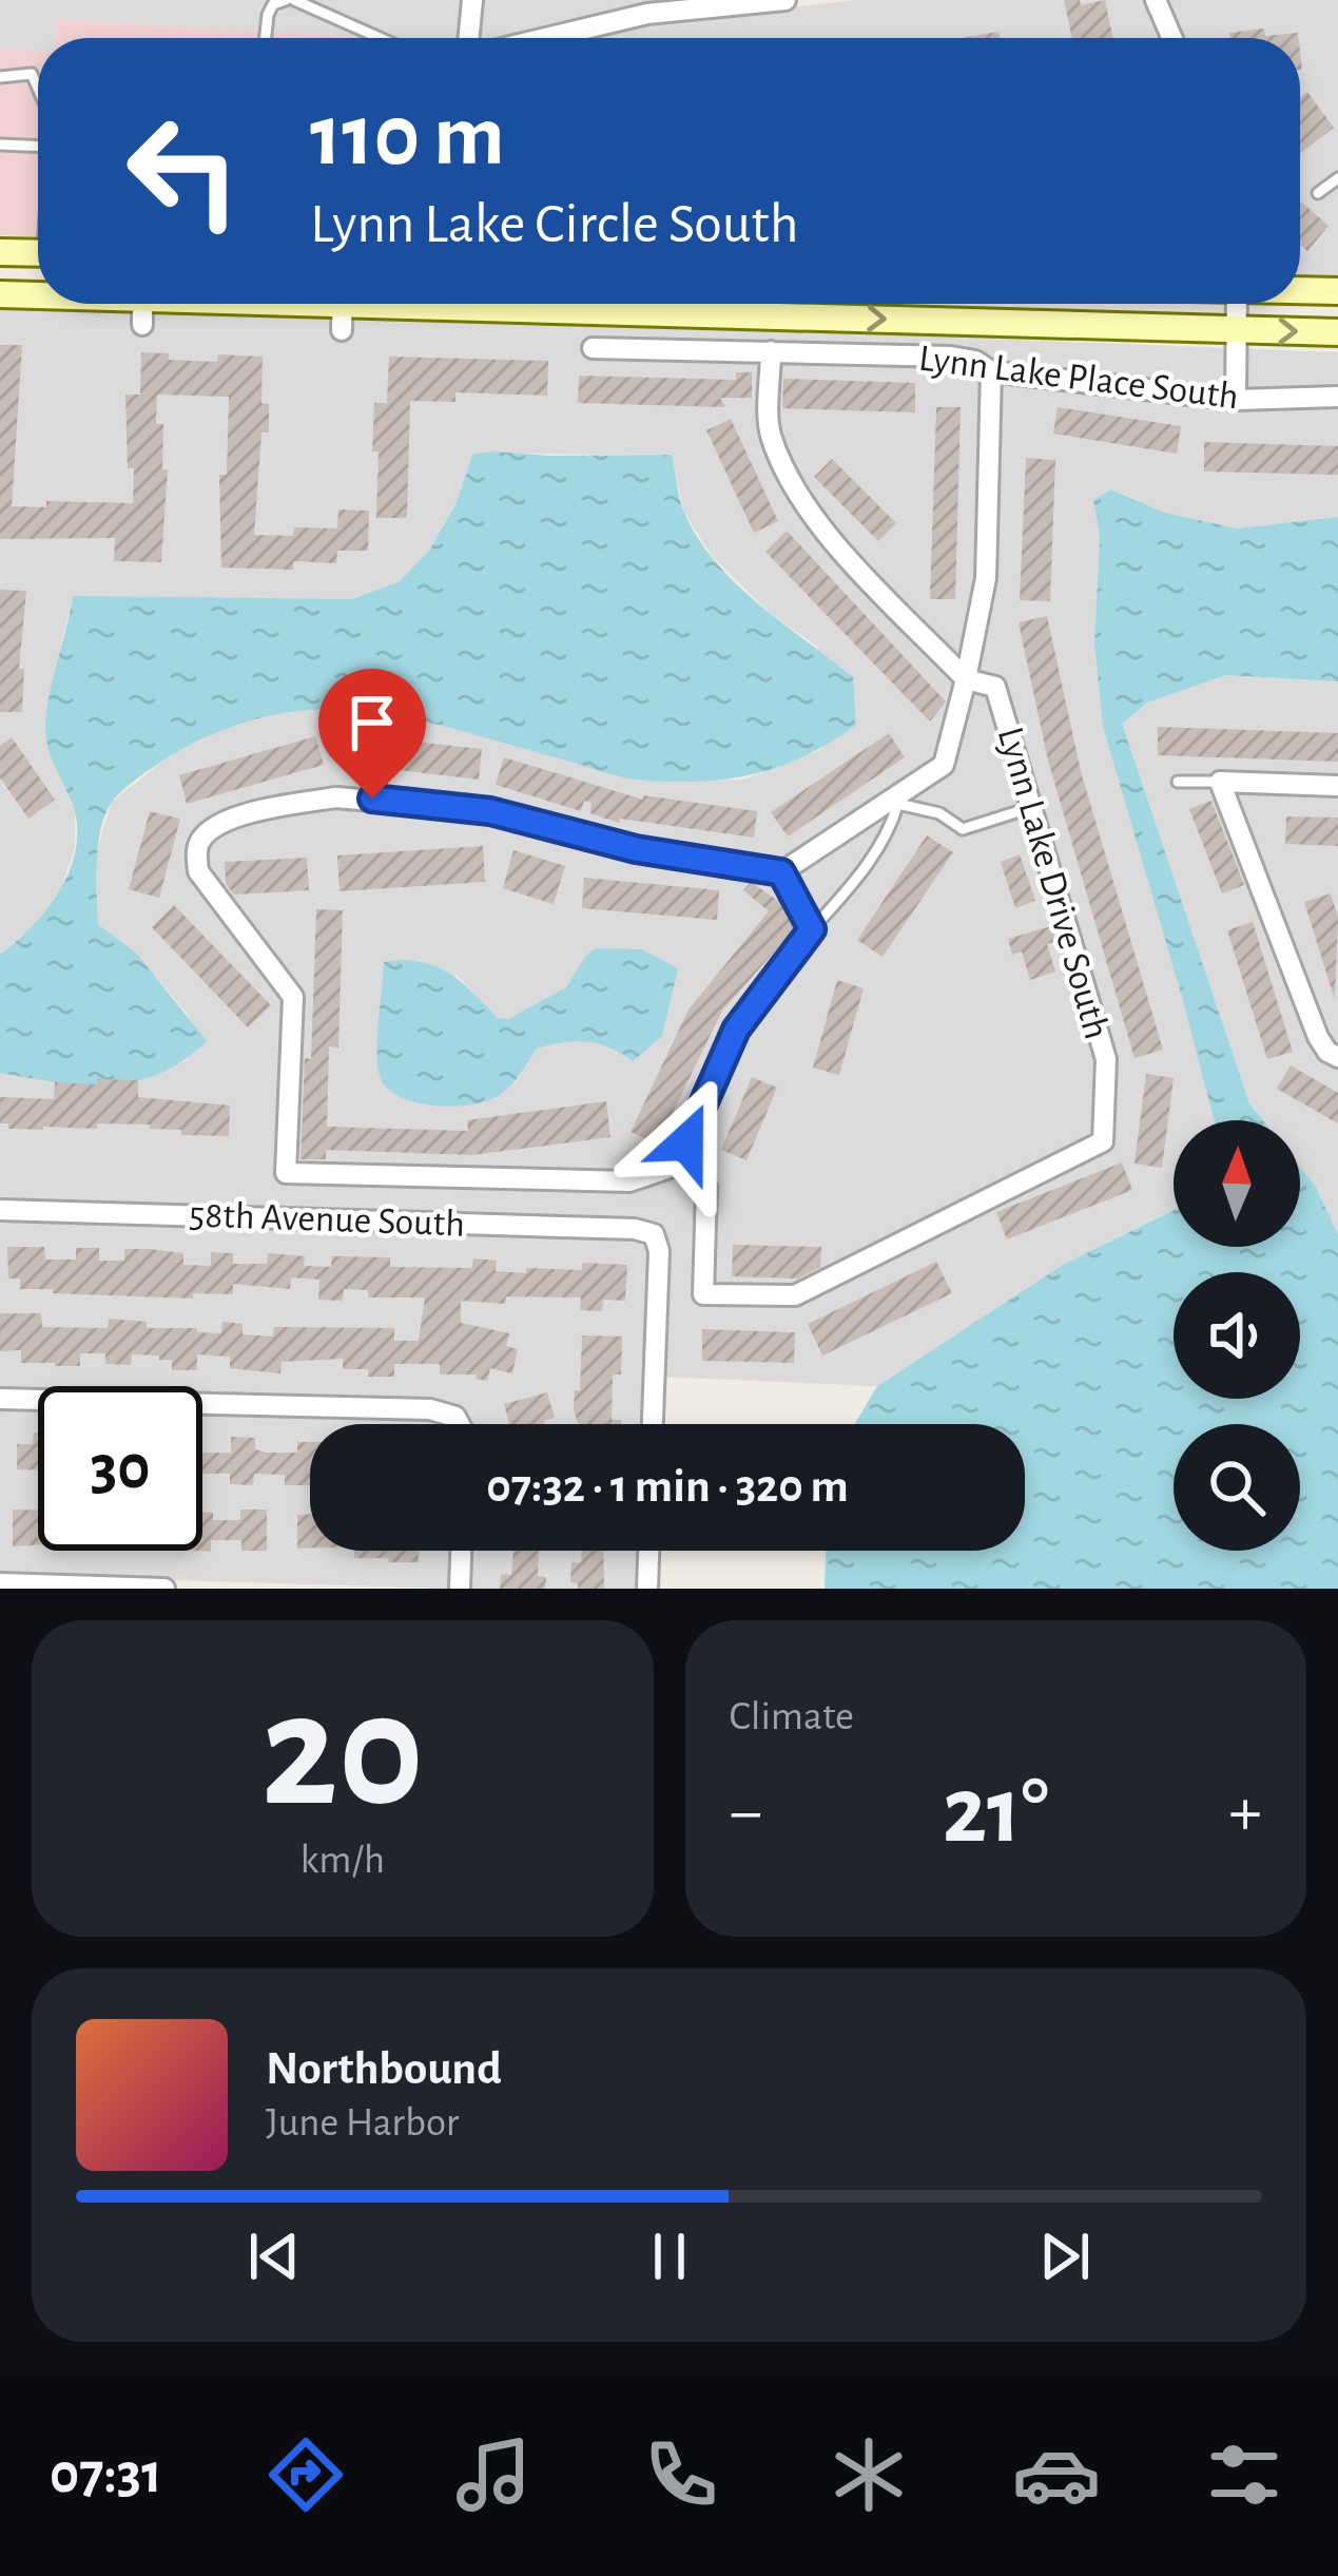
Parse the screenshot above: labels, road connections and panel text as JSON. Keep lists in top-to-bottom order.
{
  "streets": {
    "street": ["Lynn Lake Place South", "Lynn Lake Drive South", "58th Avenue South"]
  },
  "crossings": [
    ["Lynn Lake Place South", "Lynn Lake Drive South"]
  ],
  "north": "top",
  "page": {
    "turn": ["110 m", "Lynn Lake Circle South"],
    "limit": "30",
    "trip": "07:32 · 1 min · 320 m",
    "tile": [
      ["20", "km/h"],
      "Climate"
    ],
    "heat": ["−", "21°", "+"],
    "song": ["Northbound", "June Harbor"],
    "tabs": "07:31"
  }
}
